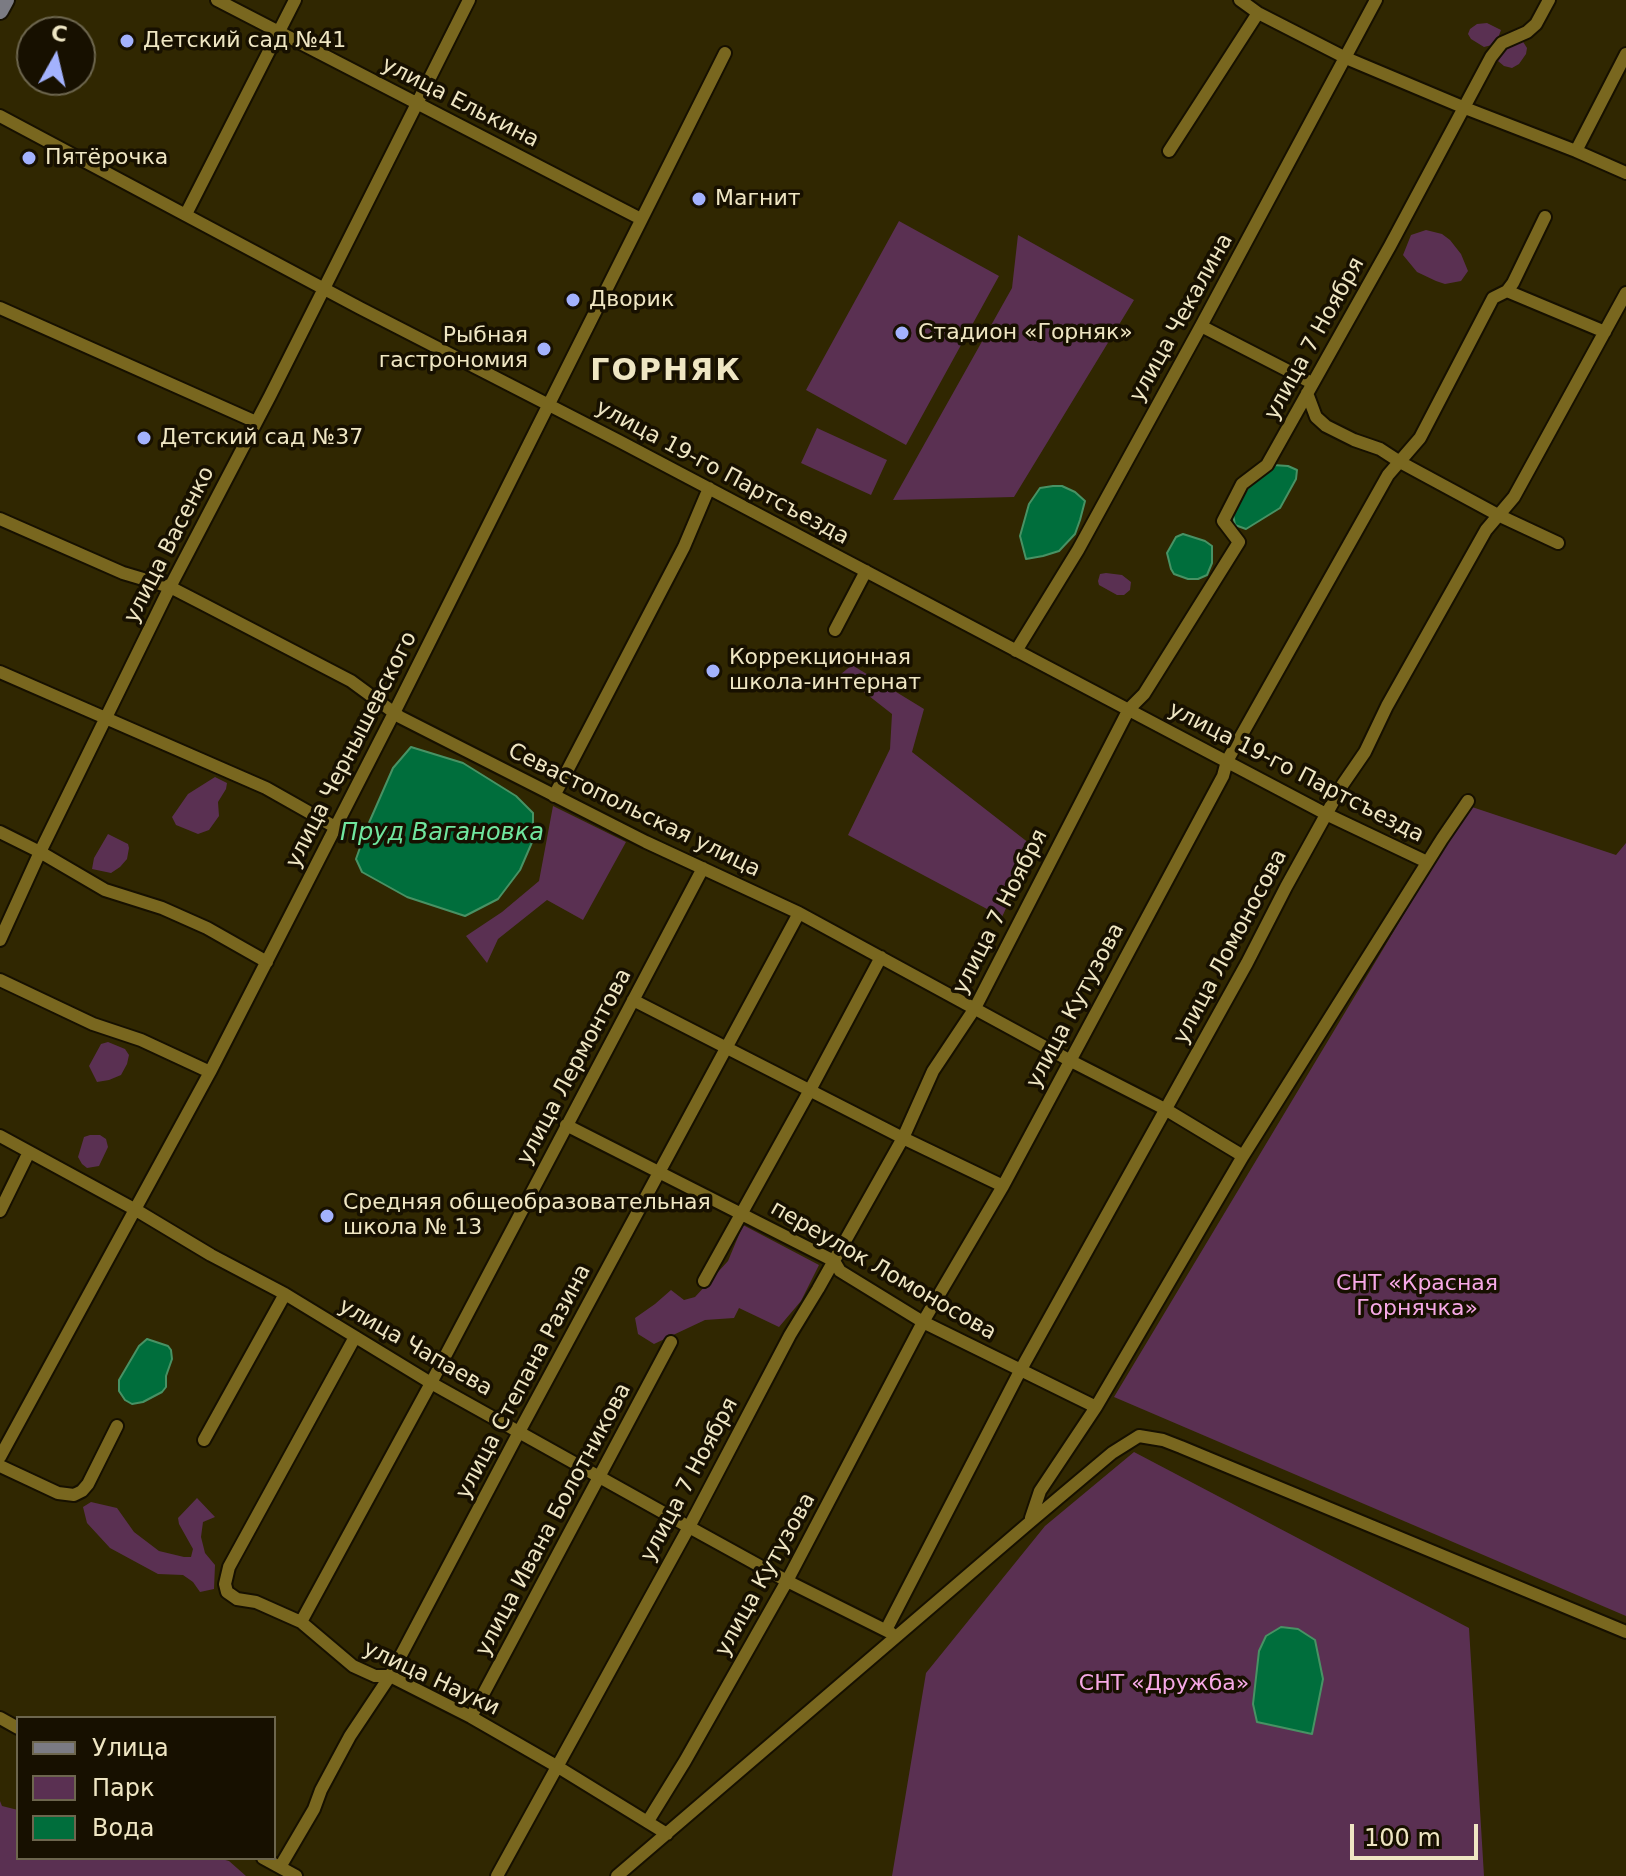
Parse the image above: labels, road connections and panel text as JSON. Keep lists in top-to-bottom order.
{
  "streets": {
    "street": [
      "улица Елькина",
      "улица Чекалина",
      "улица 7 Ноября",
      "улица 19-го Партсъезда",
      "улица Васенко",
      "улица Чернышевского",
      "Севастопольская улица",
      "улица Ломоносова",
      "улица Кутузова",
      "улица Лермонтова",
      "переулок Ломоносова",
      "улица Чапаева",
      "улица Степана Разина",
      "улица Ивана Болотникова",
      "улица Науки"
    ]
  },
  "crossings": [
    ["улица Елькина", "улица Васенко"],
    ["улица Елькина", "улица Чернышевского"],
    ["улица Чекалина", "улица 19-го Партсъезда"],
    ["улица 7 Ноября", "улица 19-го Партсъезда"],
    ["улица 7 Ноября", "Севастопольская улица"],
    ["улица 7 Ноября", "переулок Ломоносова"],
    ["улица 7 Ноября", "улица Чапаева"],
    ["улица 7 Ноября", "улица Науки"],
    ["улица 19-го Партсъезда", "улица Васенко"],
    ["улица 19-го Партсъезда", "улица Чернышевского"],
    ["улица 19-го Партсъезда", "улица Ломоносова"],
    ["улица 19-го Партсъезда", "улица Кутузова"],
    ["улица Васенко", "Севастопольская улица"],
    ["улица Чернышевского", "Севастопольская улица"],
    ["улица Чернышевского", "улица Чапаева"],
    ["Севастопольская улица", "улица Ломоносова"],
    ["Севастопольская улица", "улица Кутузова"],
    ["Севастопольская улица", "улица Лермонтова"],
    ["Севастопольская улица", "улица Степана Разина"],
    ["улица Ломоносова", "переулок Ломоносова"],
    ["улица Ломоносова", "улица Чапаева"],
    ["улица Кутузова", "переулок Ломоносова"],
    ["улица Кутузова", "улица Чапаева"],
    ["улица Кутузова", "улица Науки"],
    ["улица Лермонтова", "переулок Ломоносова"],
    ["улица Лермонтова", "улица Чапаева"],
    ["улица Лермонтова", "улица Науки"],
    ["переулок Ломоносова", "улица Степана Разина"],
    ["улица Чапаева", "улица Степана Разина"],
    ["улица Чапаева", "улица Ивана Болотникова"],
    ["улица Чапаева", "улица Науки"],
    ["улица Степана Разина", "улица Науки"],
    ["улица Ивана Болотникова", "улица Науки"]
  ],
  "districts": ["ГОРНЯК"],
  "water": ["Пруд Вагановка"],
  "parks": ["СНТ «Красная Горнячка»", "СНТ «Дружба»"],
  "places": [
    "Детский сад №41",
    "Пятёрочка",
    "Магнит",
    "Дворик",
    "Стадион «Горняк»",
    "Рыбная гастрономия",
    "Детский сад №37",
    "Коррекционная школа-интернат",
    "Средняя общеобразовательная школа № 13"
  ],
  "legend": ["Улица", "Парк", "Вода"],
  "scale_bar": "100 m",
  "north": "top"
}
